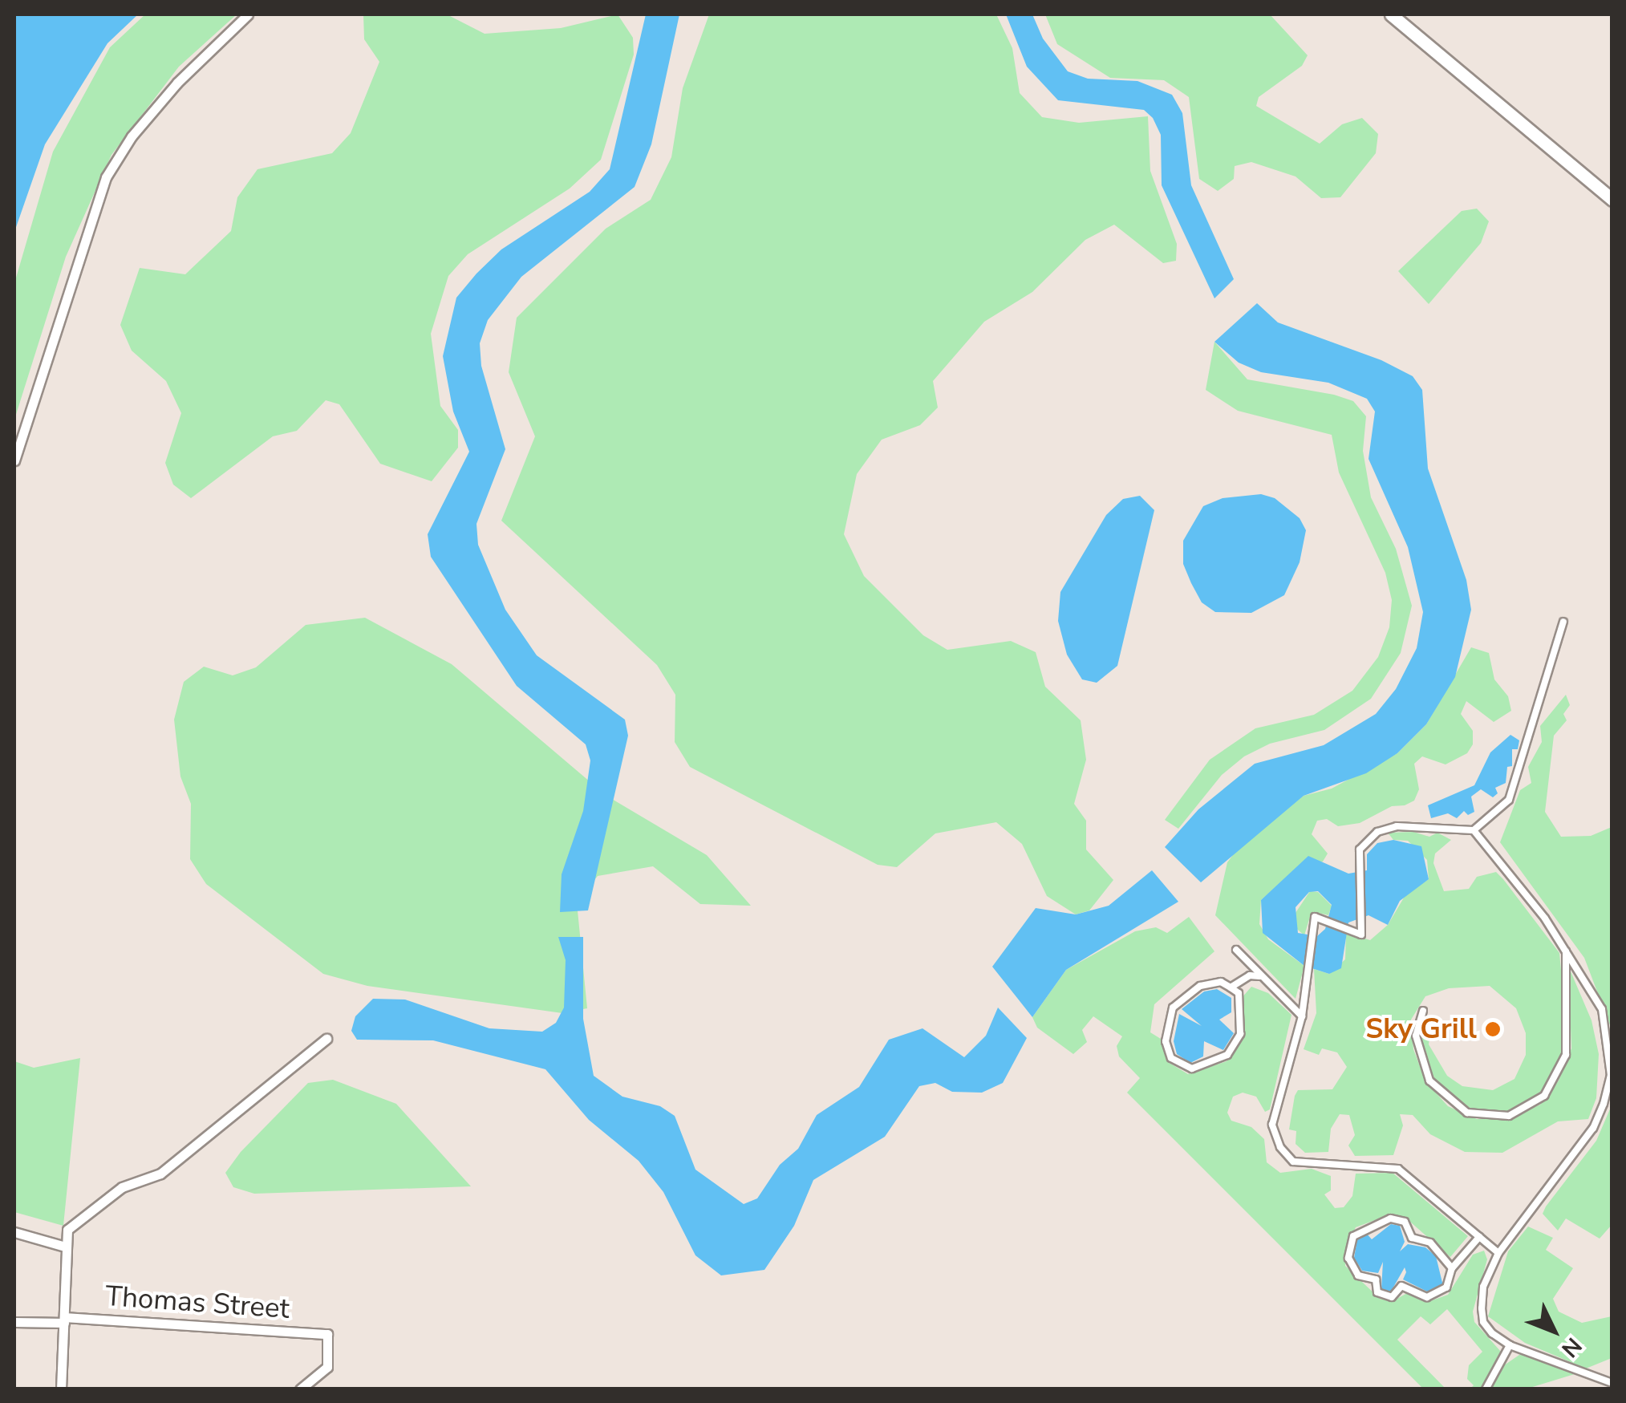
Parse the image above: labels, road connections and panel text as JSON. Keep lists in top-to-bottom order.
{
  "streets": {
    "street": ["Thomas Street"]
  },
  "places": ["Sky Grill"],
  "north": "bottom right"
}
